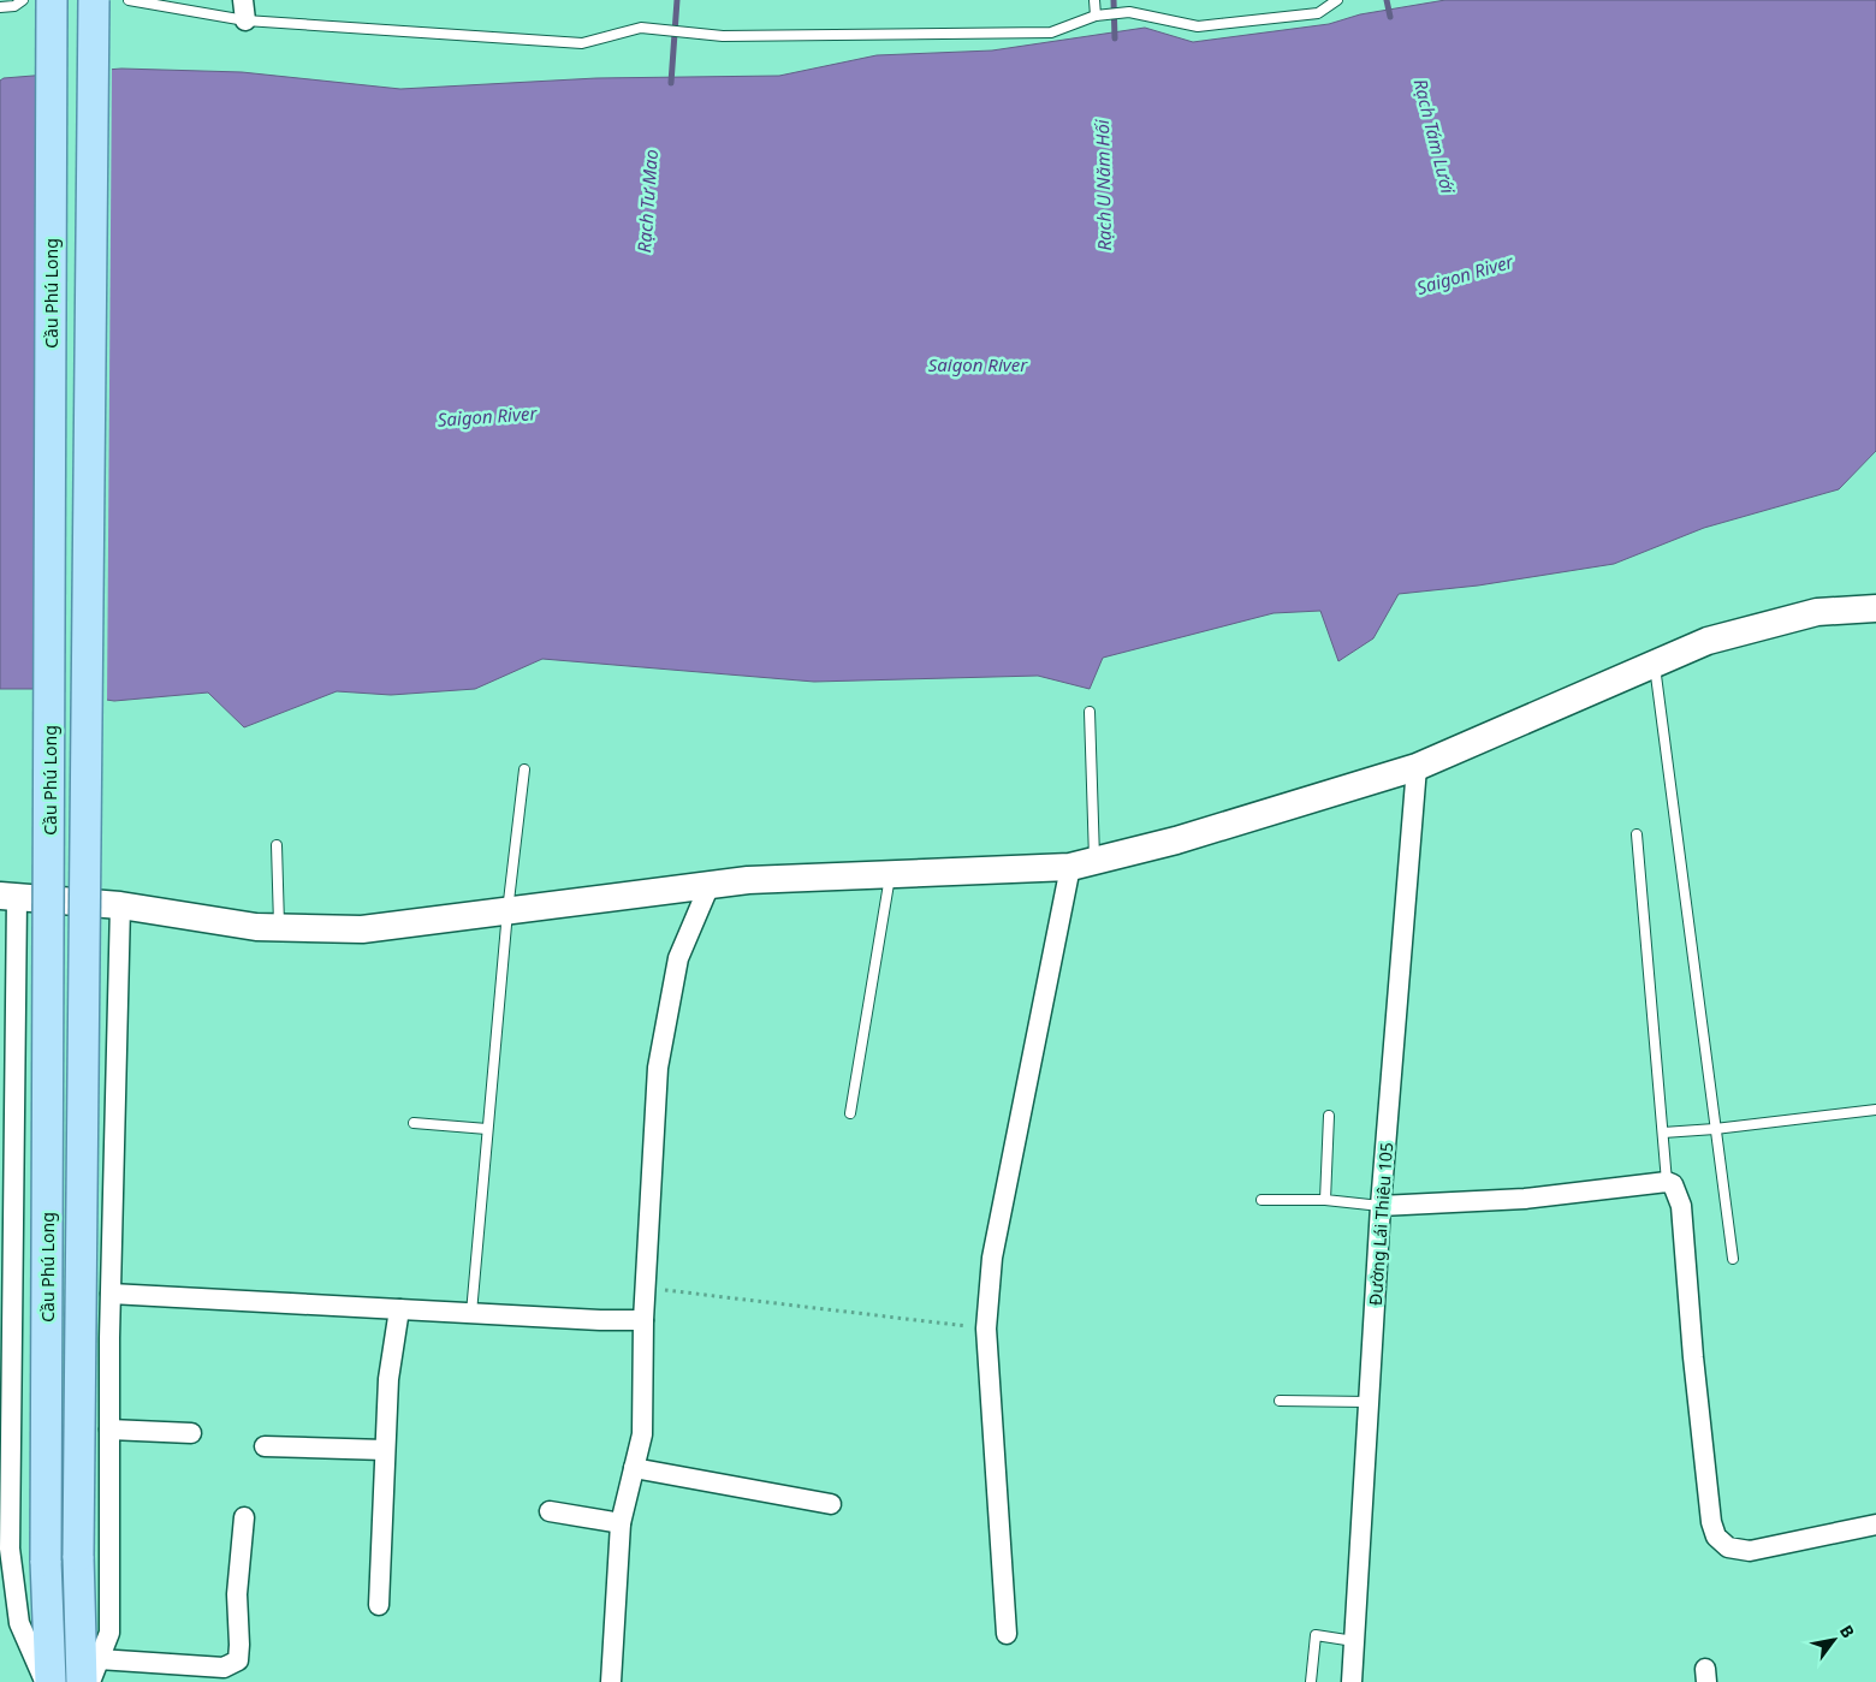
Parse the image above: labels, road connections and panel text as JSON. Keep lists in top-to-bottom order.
{
  "streets": {
    "main road": ["Cầu Phú Long"],
    "street": ["Đường Lái Thiêu 105"]
  },
  "water": [
    "Rạch Tám Lưới",
    "Rạch U Năm Hối",
    "Rạch Tư Mao",
    "Saigon River"
  ],
  "north": "top right"
}
